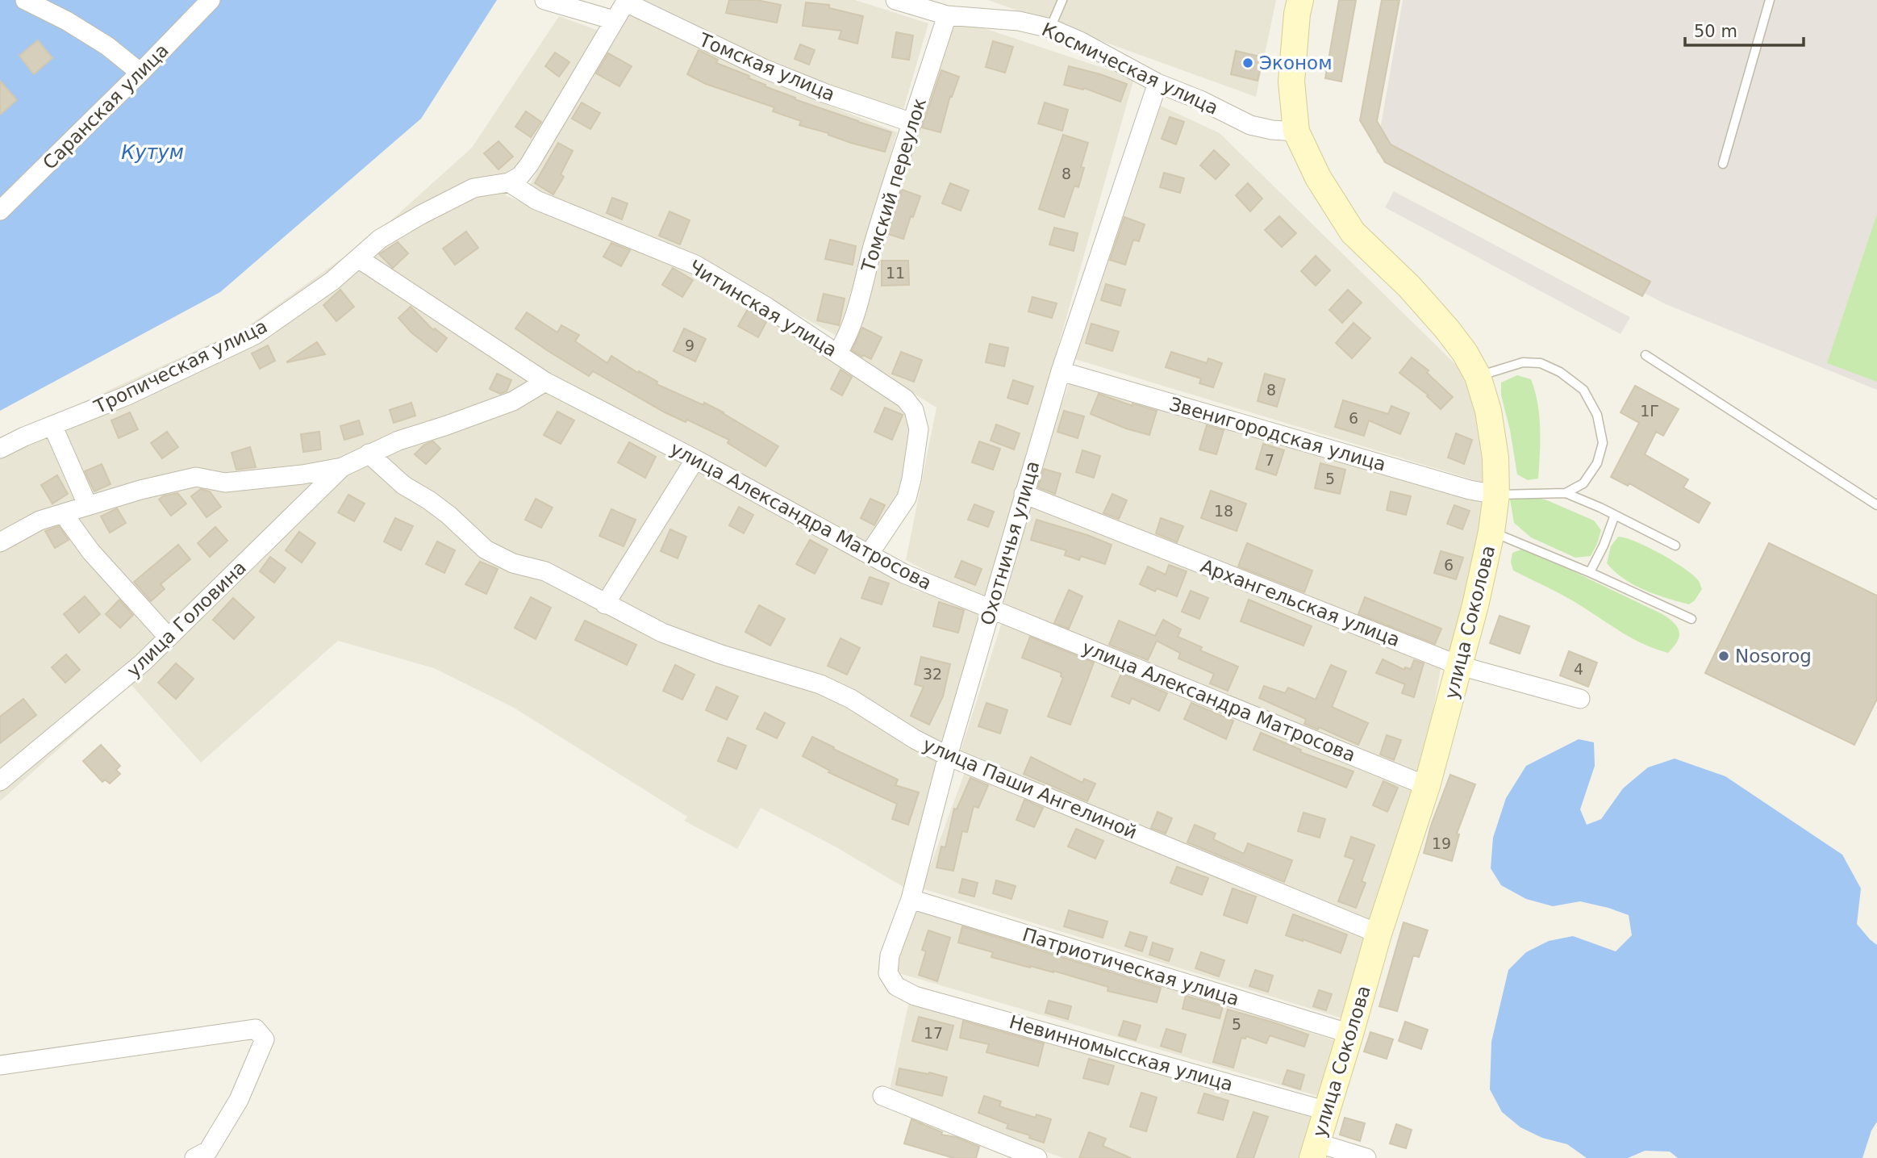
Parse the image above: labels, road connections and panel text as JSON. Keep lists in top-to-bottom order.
{
  "streets": {
    "main road": ["улица Соколова"],
    "street": [
      "Томская улица",
      "Космическая улица",
      "Саранская улица",
      "Томский переулок",
      "Читинская улица",
      "Тропическая улица",
      "Звенигородская улица",
      "улица Александра Матросова",
      "Охотничья улица",
      "Архангельская улица",
      "улица Головина",
      "улица Паши Ангелиной",
      "Патриотическая улица",
      "Невинномысская улица"
    ]
  },
  "crossings": [
    ["Томская улица", "Томский переулок"],
    ["Космическая улица", "Томский переулок"],
    ["Космическая улица", "Охотничья улица"],
    ["Космическая улица", "улица Соколова"],
    ["Томский переулок", "Читинская улица"],
    ["Читинская улица", "Тропическая улица"],
    ["Читинская улица", "улица Александра Матросова"],
    ["Тропическая улица", "улица Александра Матросова"],
    ["Звенигородская улица", "Охотничья улица"],
    ["Звенигородская улица", "улица Соколова"],
    ["улица Александра Матросова", "Охотничья улица"],
    ["улица Александра Матросова", "улица Головина"],
    ["улица Александра Матросова", "улица Соколова"],
    ["Охотничья улица", "Архангельская улица"],
    ["Охотничья улица", "улица Паши Ангелиной"],
    ["Охотничья улица", "Патриотическая улица"],
    ["Охотничья улица", "Невинномысская улица"],
    ["Архангельская улица", "улица Соколова"],
    ["улица Головина", "улица Паши Ангелиной"],
    ["улица Соколова", "улица Паши Ангелиной"],
    ["улица Соколова", "Патриотическая улица"],
    ["улица Соколова", "Невинномысская улица"]
  ],
  "water": ["Кутум"],
  "places": ["Эконом", "Nosorog"],
  "house_numbers": [
    "8",
    "11",
    "9",
    "8",
    "1Г",
    "6",
    "7",
    "5",
    "18",
    "6",
    "4",
    "32",
    "19",
    "5",
    "17"
  ],
  "scale_bar": "50 m"
}
